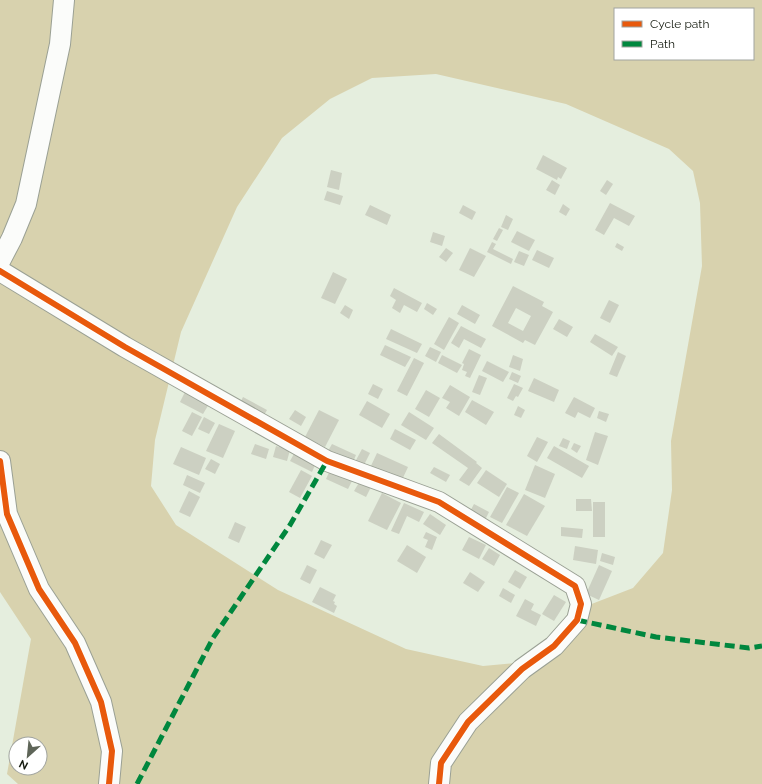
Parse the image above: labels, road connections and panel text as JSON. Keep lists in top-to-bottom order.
{
  "legend": ["Cycle path", "Path"],
  "north": "bottom left"
}
